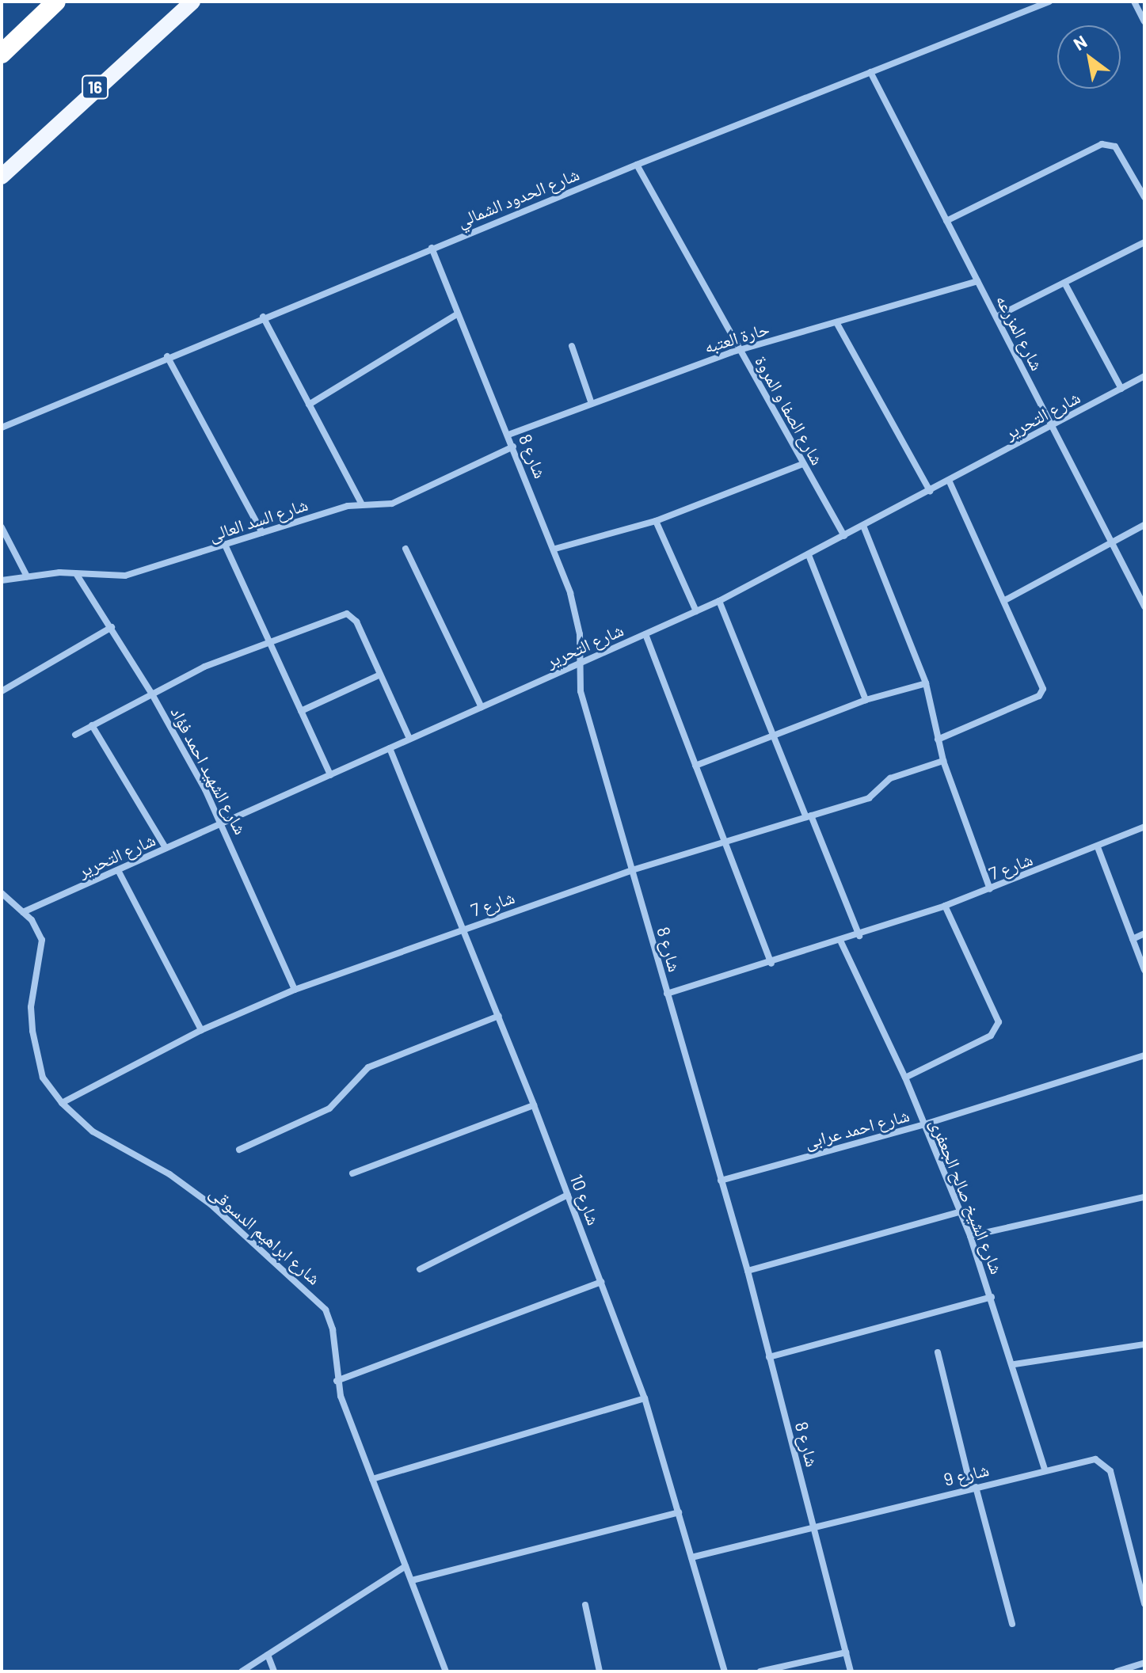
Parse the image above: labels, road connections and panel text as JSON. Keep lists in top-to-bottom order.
{
  "streets": {
    "main road": ["16"],
    "street": [
      "شارع الحدود الشمالي",
      "شارع المزرعه",
      "حارة العتبه",
      "شارع الصفا و المروة",
      "شارع التحرير",
      "شارع 8",
      "شارع السد العالى",
      "شارع الشهيد احمد فؤاد",
      "شارع 7",
      "شارع احمد عرابى",
      "شارع الشيخ صالح الجعفرى",
      "شارع 10",
      "شارع ابراهيم الدسوقى",
      "شارع 9"
    ]
  },
  "crossings": [
    ["شارع الحدود الشمالي", "شارع المزرعه"],
    ["شارع الحدود الشمالي", "شارع الصفا و المروة"],
    ["شارع الحدود الشمالي", "شارع 8"],
    ["شارع المزرعه", "حارة العتبه"],
    ["شارع المزرعه", "شارع التحرير"],
    ["حارة العتبه", "شارع الصفا و المروة"],
    ["حارة العتبه", "شارع 8"],
    ["شارع الصفا و المروة", "شارع التحرير"],
    ["شارع التحرير", "شارع 8"],
    ["شارع التحرير", "شارع الشهيد احمد فؤاد"],
    ["شارع التحرير", "شارع 10"],
    ["شارع التحرير", "شارع ابراهيم الدسوقى"],
    ["شارع 8", "شارع السد العالى"],
    ["شارع 8", "شارع 7"],
    ["شارع 8", "شارع احمد عرابى"],
    ["شارع 8", "شارع 9"],
    ["شارع السد العالى", "شارع الشهيد احمد فؤاد"],
    ["شارع الشهيد احمد فؤاد", "شارع 7"],
    ["شارع 7", "شارع الشيخ صالح الجعفرى"],
    ["شارع 7", "شارع 10"],
    ["شارع 7", "شارع ابراهيم الدسوقى"],
    ["شارع احمد عرابى", "شارع الشيخ صالح الجعفرى"],
    ["شارع الشيخ صالح الجعفرى", "شارع 9"],
    ["شارع 10", "شارع 9"]
  ],
  "north": "top left"
}
